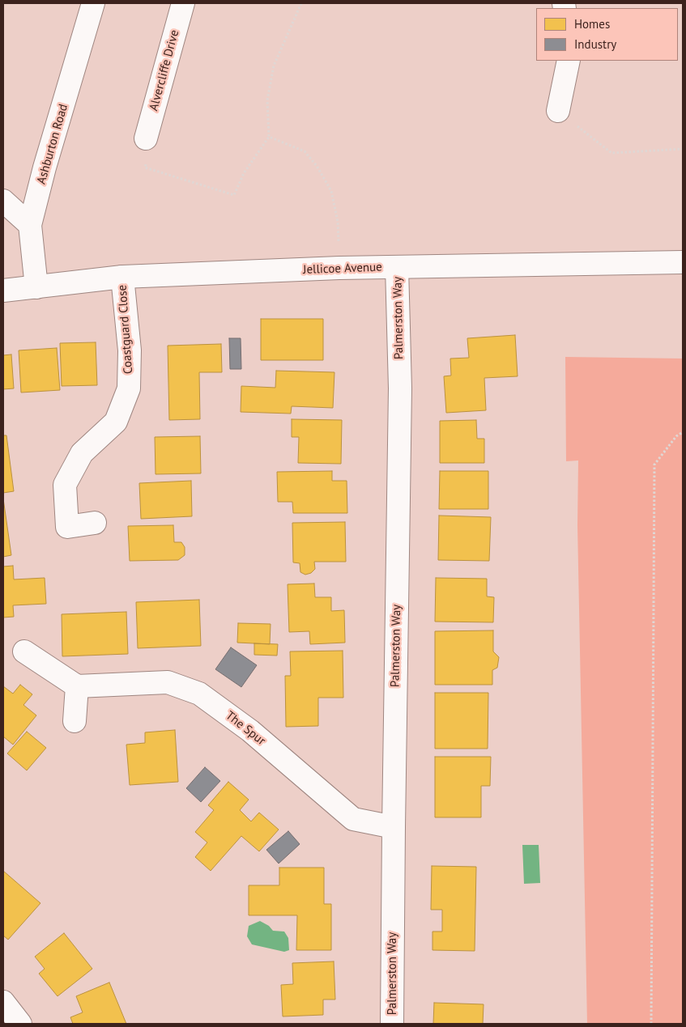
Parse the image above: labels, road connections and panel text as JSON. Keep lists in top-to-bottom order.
{
  "streets": {
    "street": [
      "Alvercliffe Drive",
      "Ashburton Road",
      "Jellicoe Avenue",
      "Palmerston Way",
      "Coastguard Close",
      "The Spur"
    ]
  },
  "crossings": [
    ["Ashburton Road", "Jellicoe Avenue"],
    ["Jellicoe Avenue", "Palmerston Way"],
    ["Jellicoe Avenue", "Coastguard Close"],
    ["Palmerston Way", "The Spur"]
  ],
  "legend": ["Homes", "Industry"]
}
